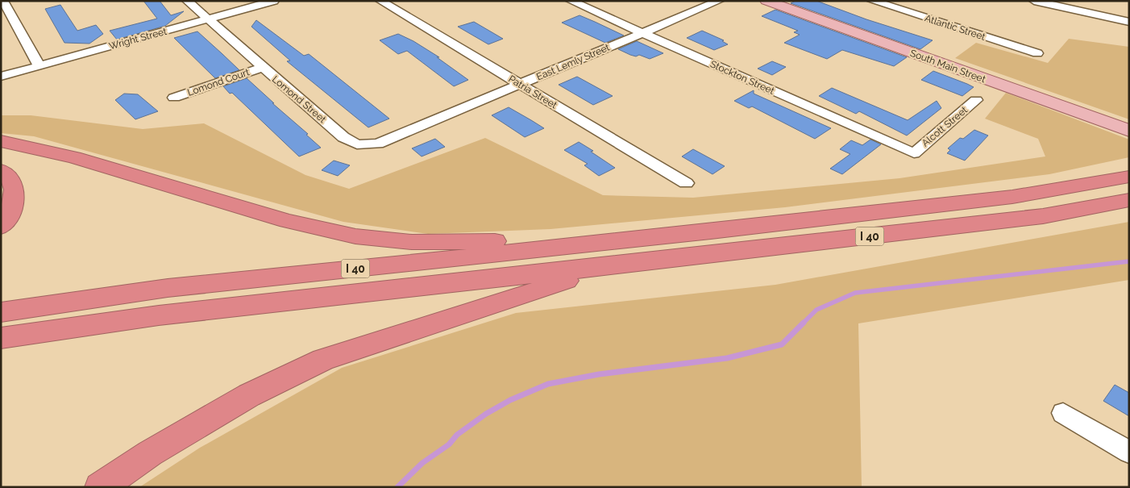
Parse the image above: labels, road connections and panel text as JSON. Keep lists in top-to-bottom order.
{
  "streets": {
    "highway": ["I 40"],
    "main road": ["South Main Street"],
    "street": [
      "Atlantic Street",
      "Wright Street",
      "East Lemly Street",
      "Stockton Street",
      "Lomond Court",
      "Patria Street",
      "Lomond Street",
      "Alcott Street"
    ]
  },
  "crossings": [
    ["Wright Street", "Lomond Street"],
    ["East Lemly Street", "Stockton Street"],
    ["East Lemly Street", "Patria Street"],
    ["East Lemly Street", "Lomond Street"],
    ["Stockton Street", "Alcott Street"],
    ["Lomond Court", "Lomond Street"]
  ]
}
